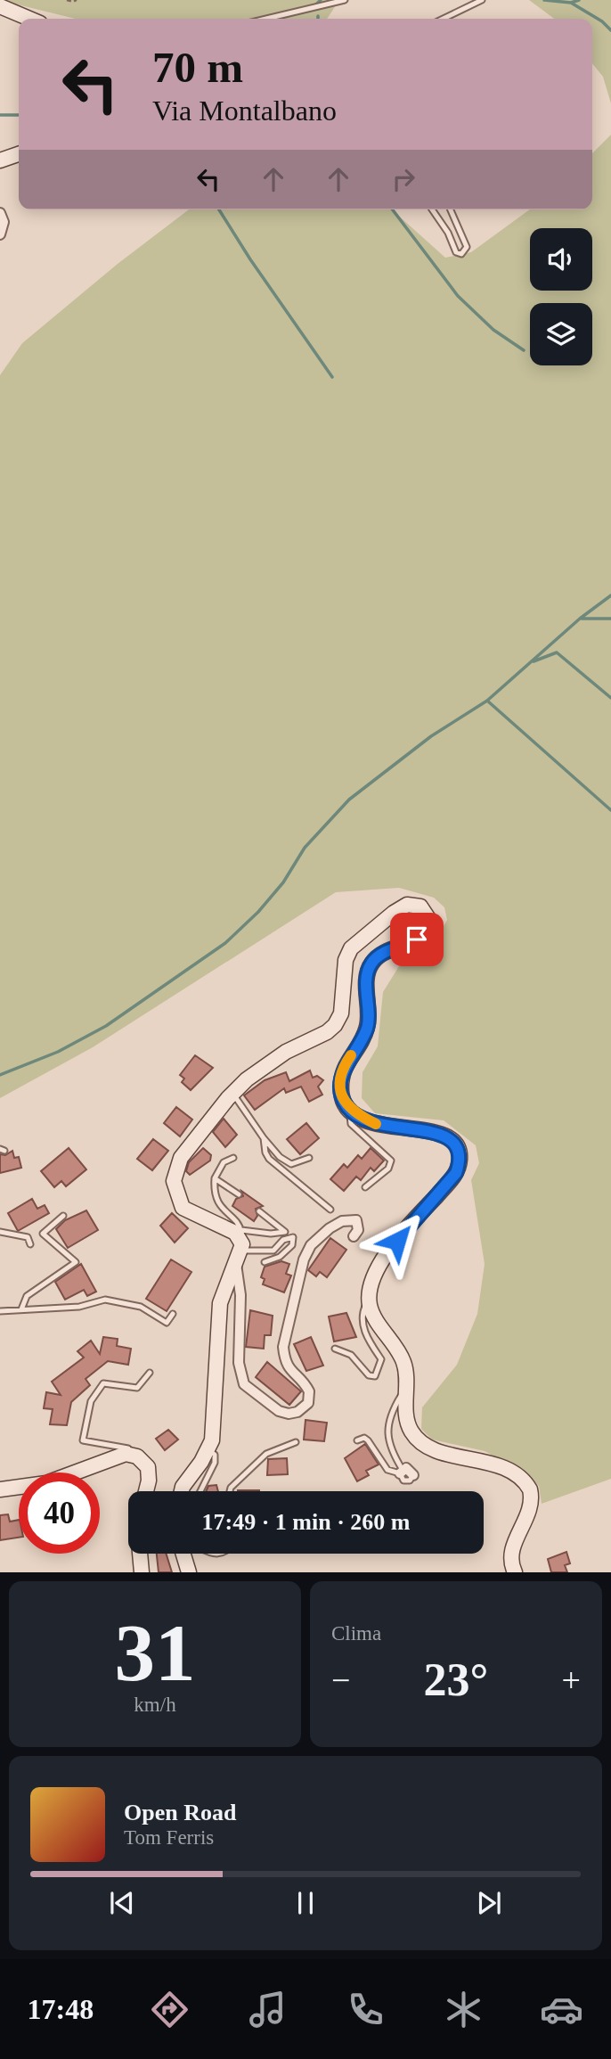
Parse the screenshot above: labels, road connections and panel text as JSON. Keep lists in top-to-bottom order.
{
  "page": {
    "turn": ["70 m", "Via Montalbano"],
    "limit": "40",
    "trip": "17:49 · 1 min · 260 m",
    "tile": [
      ["31", "km/h"],
      "Clima"
    ],
    "heat": ["−", "23°", "+"],
    "song": ["Open Road", "Tom Ferris"],
    "tabs": "17:48"
  }
}
